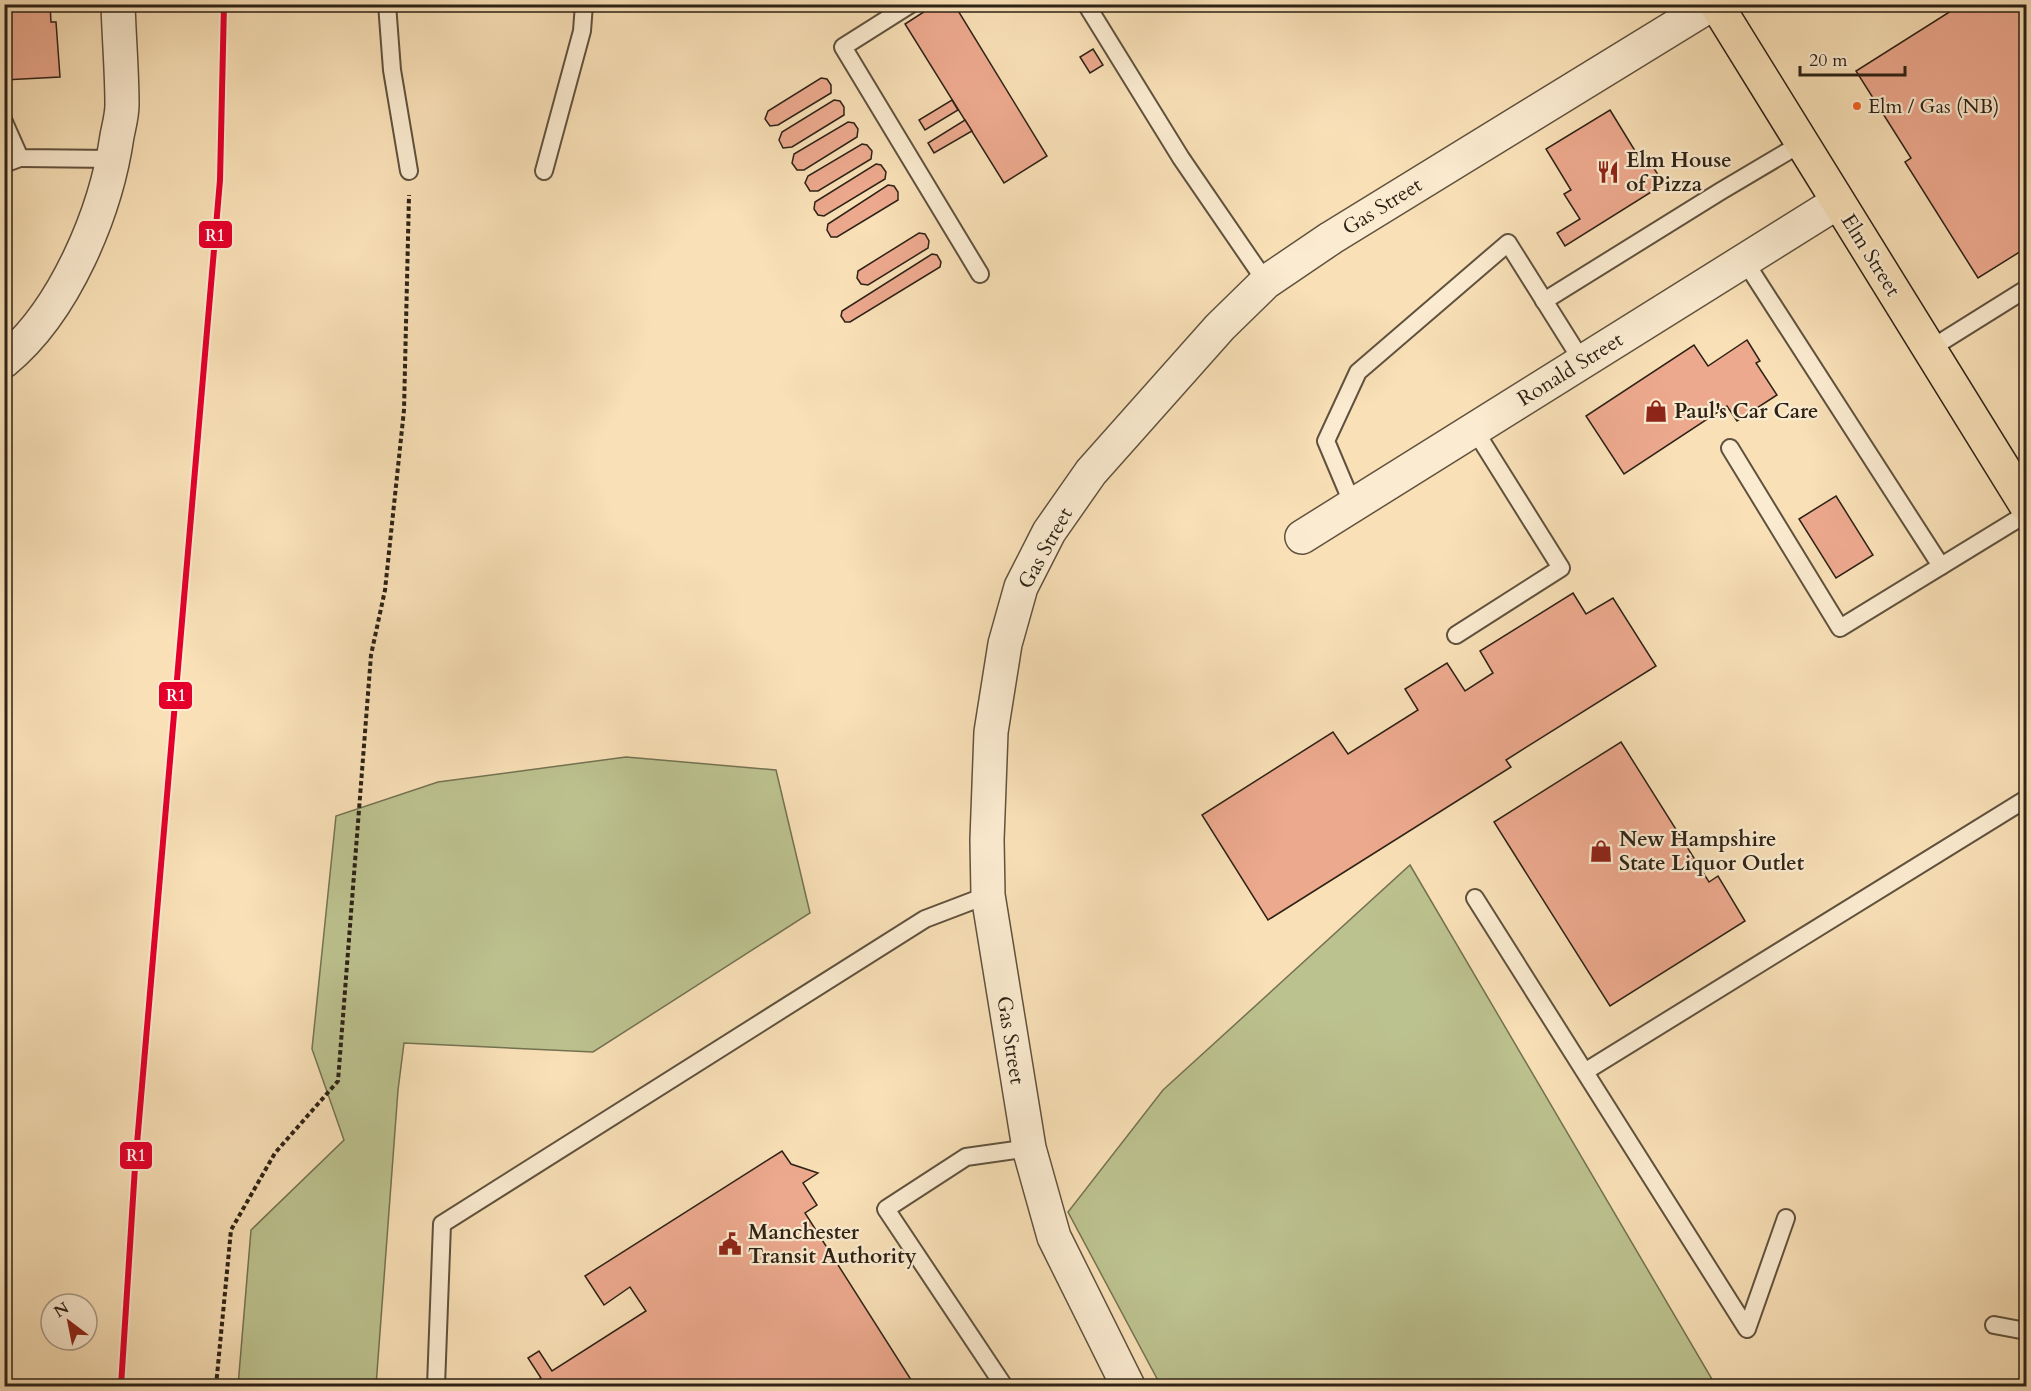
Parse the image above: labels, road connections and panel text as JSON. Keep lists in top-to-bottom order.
{
  "streets": {
    "main road": ["Elm Street"],
    "street": ["Gas Street", "Ronald Street"]
  },
  "crossings": [
    ["Gas Street", "Elm Street"],
    ["Elm Street", "Ronald Street"]
  ],
  "places": {
    "other": ["Elm / Gas (NB)"],
    "restaurant": ["Elm House of Pizza"],
    "shop": ["Paul's Car Care", "New Hampshire State Liquor Outlet"],
    "public building": ["Manchester Transit Authority"]
  },
  "lines": ["transit line R1"],
  "scale_bar": "20 m",
  "north": "top left"
}
